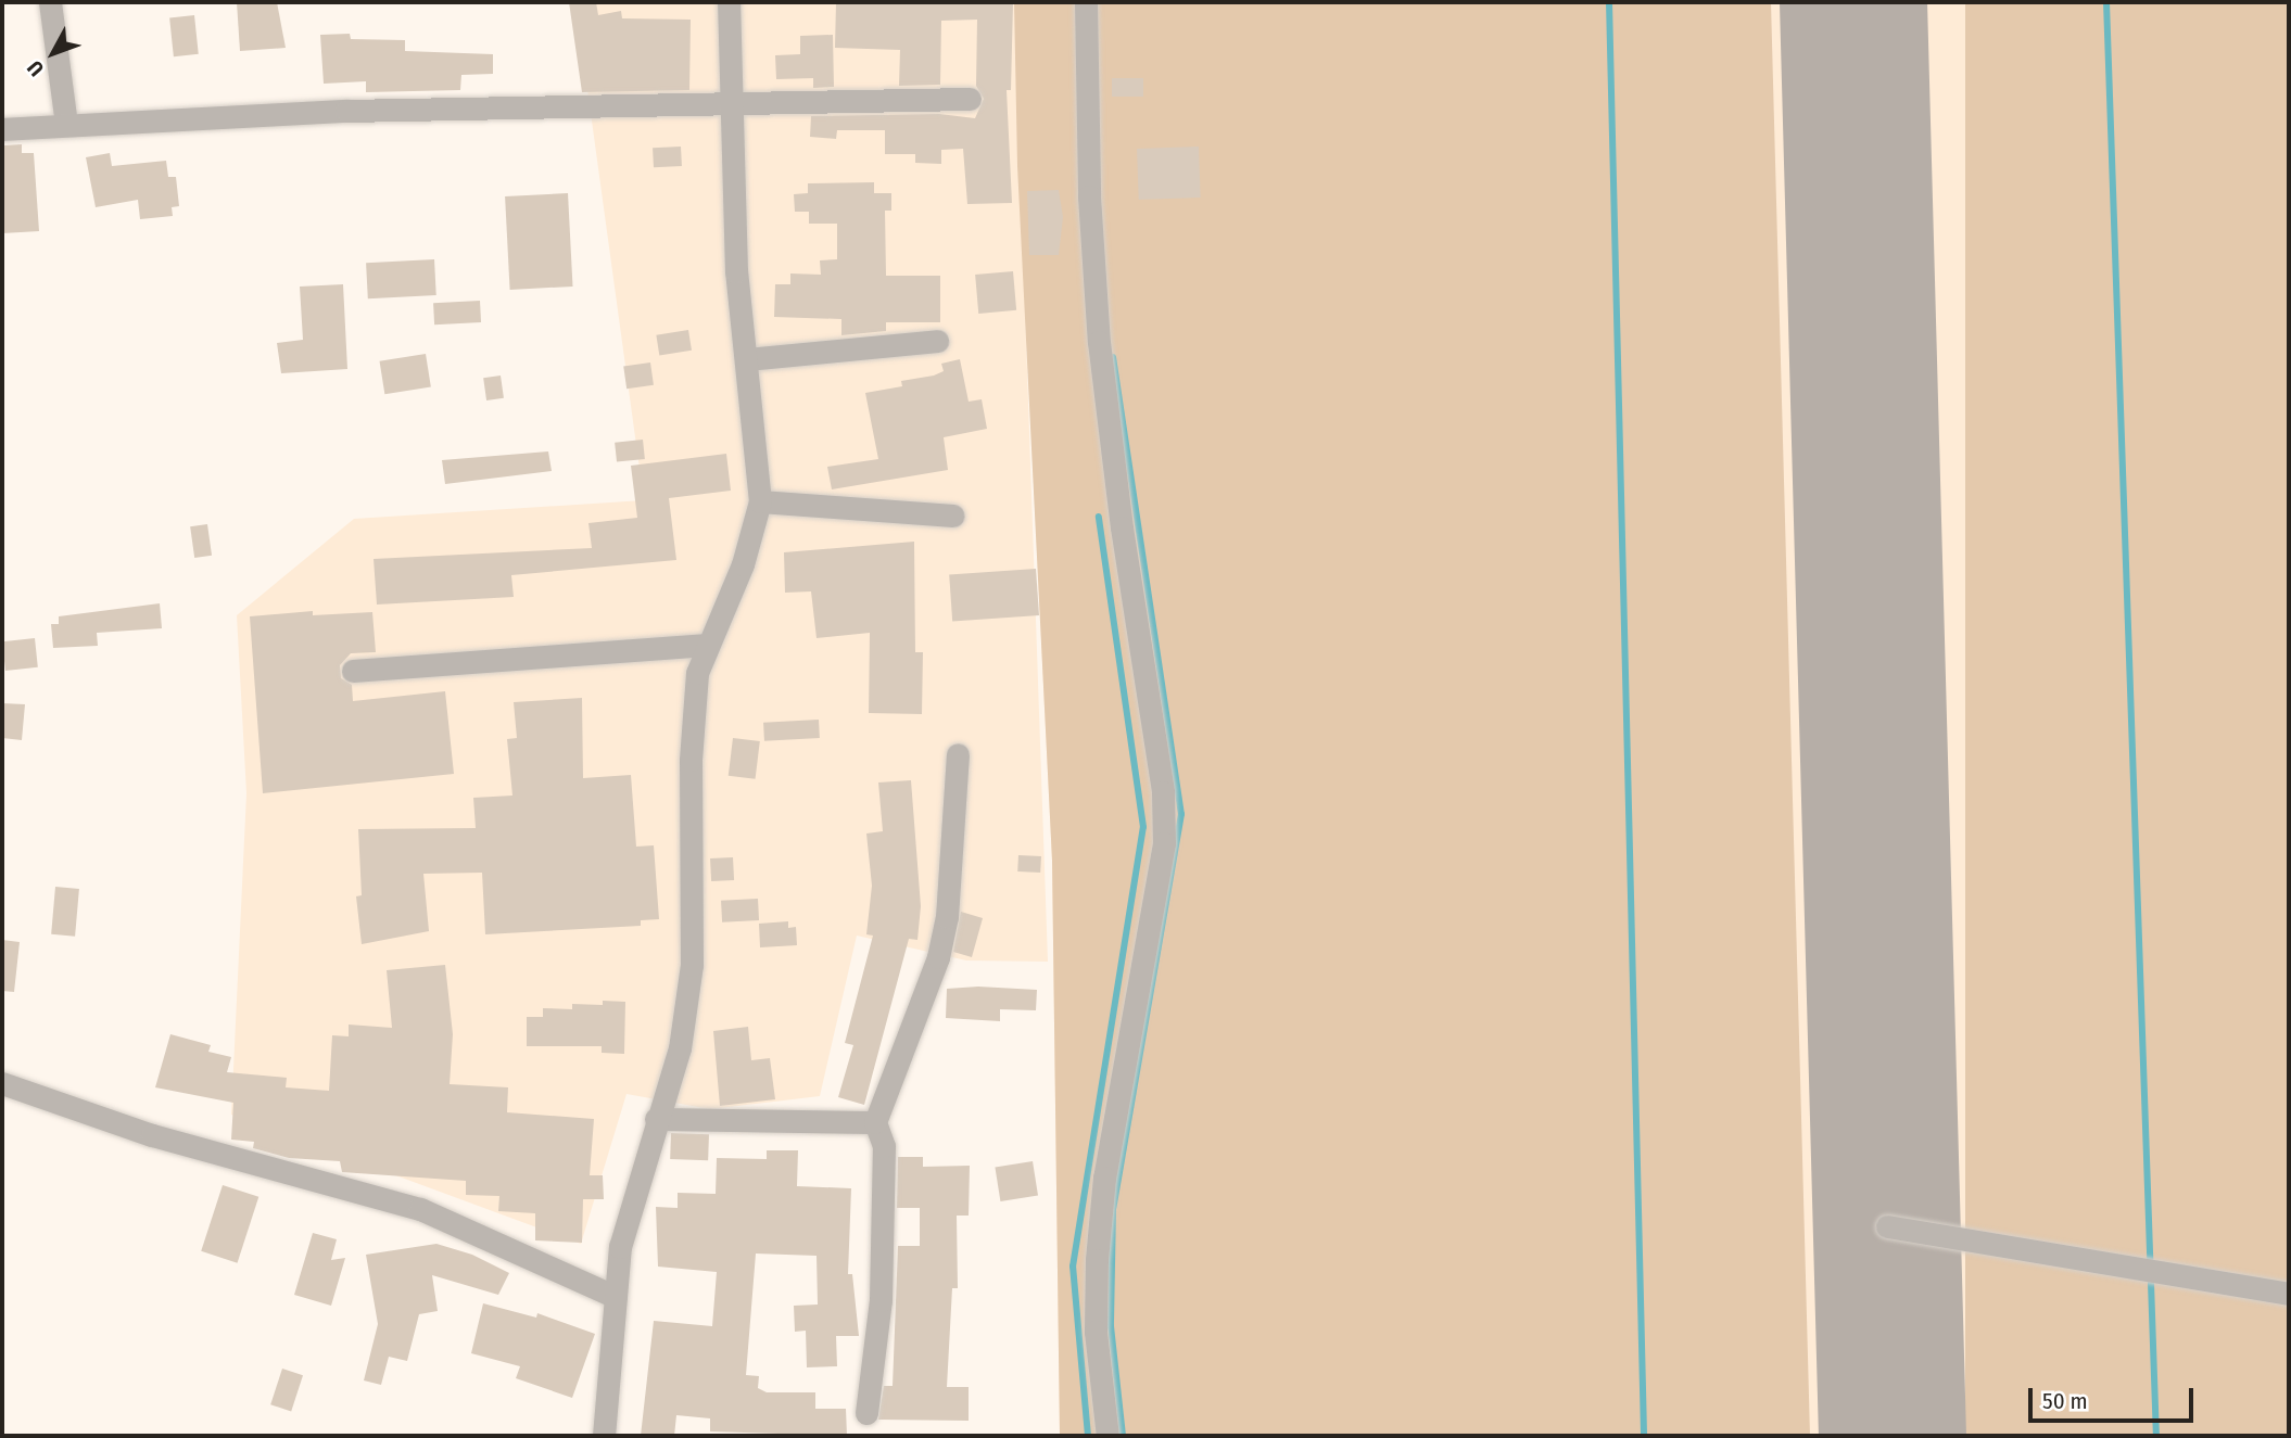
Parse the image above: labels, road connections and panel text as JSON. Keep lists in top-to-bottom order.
{
  "scale_bar": "50 m",
  "north": "bottom left"
}
